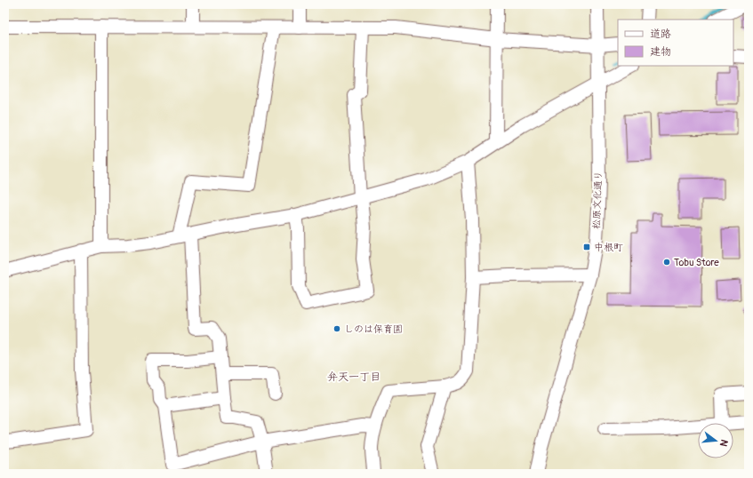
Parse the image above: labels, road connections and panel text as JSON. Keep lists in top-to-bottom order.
{
  "streets": {
    "street": ["松原文化通り"]
  },
  "districts": ["弁天一丁目"],
  "places": {
    "transit": ["中根町"],
    "other": ["Tobu Store", "しのは保育園"]
  },
  "legend": ["道路", "建物"],
  "north": "right"
}
